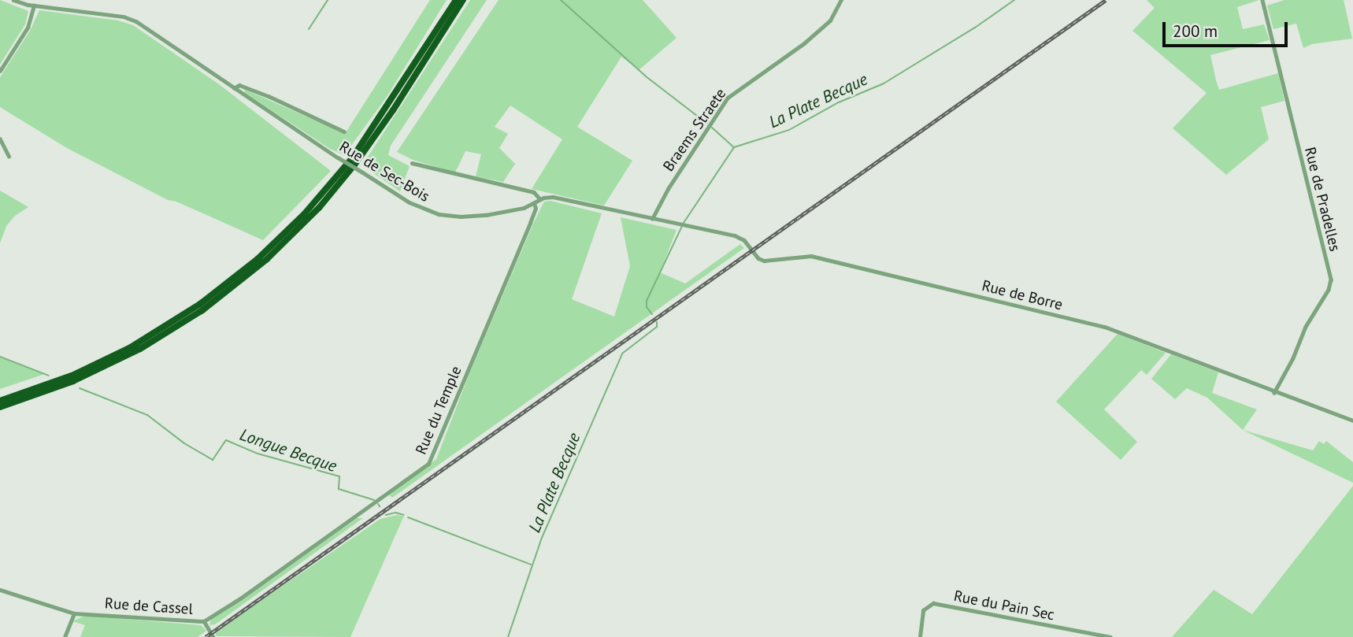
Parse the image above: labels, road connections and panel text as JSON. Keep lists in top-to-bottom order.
{
  "streets": {
    "street": [
      "Braems Straete",
      "Rue de Sec-Bois",
      "Rue de Pradelles",
      "Rue de Borre",
      "Rue du Temple",
      "Rue du Pain Sec",
      "Rue de Cassel"
    ]
  },
  "crossings": [
    ["Braems Straete", "Rue de Sec-Bois"],
    ["Rue de Sec-Bois", "Rue de Borre"],
    ["Rue de Sec-Bois", "Rue du Temple"],
    ["Rue de Pradelles", "Rue de Borre"],
    ["Rue du Temple", "Rue de Cassel"]
  ],
  "water": ["La Plate Becque", "Longue Becque"],
  "scale_bar": "200 m"
}
